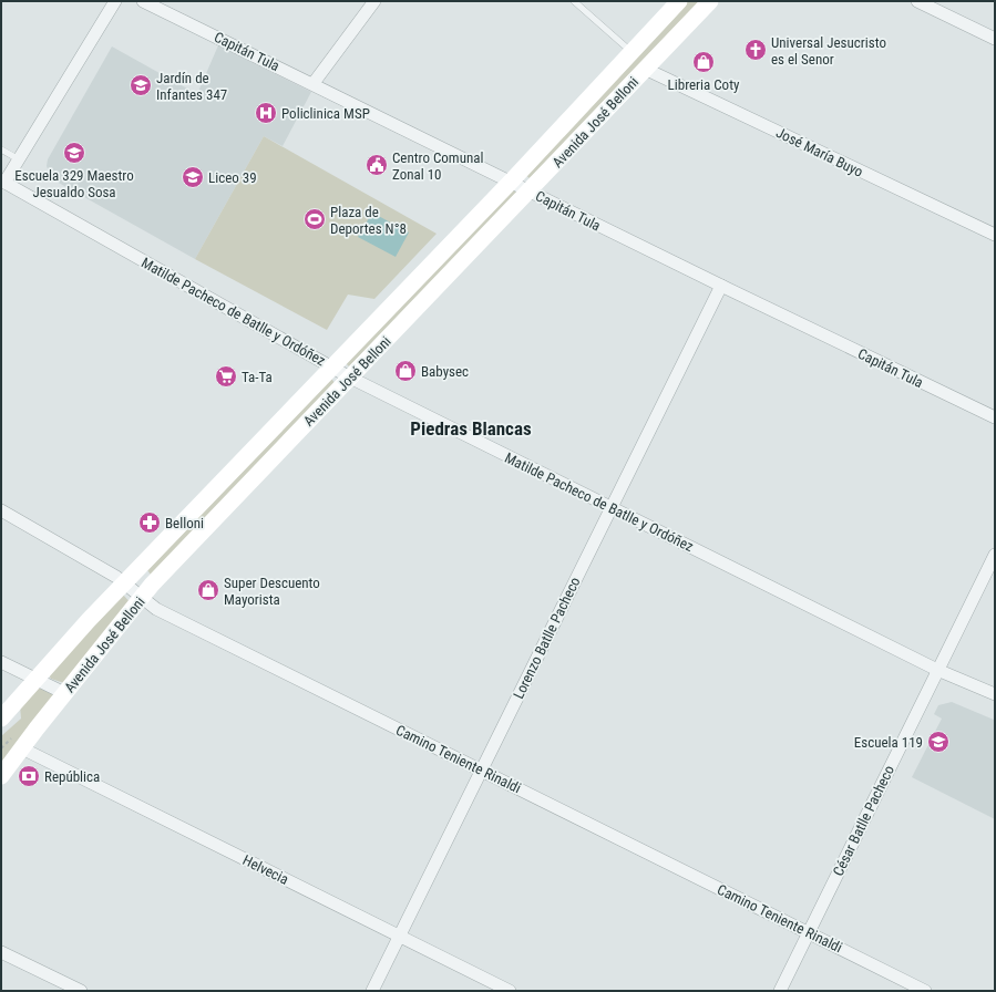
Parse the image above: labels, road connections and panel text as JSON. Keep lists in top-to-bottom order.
{
  "streets": {
    "main road": ["Avenida José Belloni"],
    "street": [
      "Capitán Tula",
      "José María Buyo",
      "Matilde Pacheco de Batlle y Ordóñez",
      "Lorenzo Batlle Pacheco",
      "Camino Teniente Rinaldi",
      "César Batlle Pacheco",
      "Helvecia"
    ]
  },
  "crossings": [
    ["Capitán Tula", "Avenida José Belloni"],
    ["Capitán Tula", "Lorenzo Batlle Pacheco"],
    ["Avenida José Belloni", "José María Buyo"],
    ["Avenida José Belloni", "Matilde Pacheco de Batlle y Ordóñez"],
    ["Avenida José Belloni", "Camino Teniente Rinaldi"],
    ["Avenida José Belloni", "Helvecia"],
    ["Matilde Pacheco de Batlle y Ordóñez", "Lorenzo Batlle Pacheco"],
    ["Matilde Pacheco de Batlle y Ordóñez", "César Batlle Pacheco"],
    ["Lorenzo Batlle Pacheco", "Camino Teniente Rinaldi"],
    ["Lorenzo Batlle Pacheco", "Helvecia"],
    ["Camino Teniente Rinaldi", "César Batlle Pacheco"]
  ],
  "districts": ["Piedras Blancas"],
  "places": {
    "church": ["Universal Jesucristo es el Senor"],
    "shop": ["Libreria Coty", "Babysec", "Super Descuento Mayorista"],
    "school or university": [
      "Jardín de Infantes 347",
      "Escuela 329 Maestro Jesualdo Sosa",
      "Liceo 39",
      "Escuela 119"
    ],
    "hospital": ["Policlinica MSP"],
    "public building": ["Centro Comunal Zonal 10"],
    "sports": ["Plaza de Deportes N°8"],
    "supermarket": ["Ta-Ta"],
    "pharmacy": ["Belloni"],
    "bank": ["República"]
  }
}
